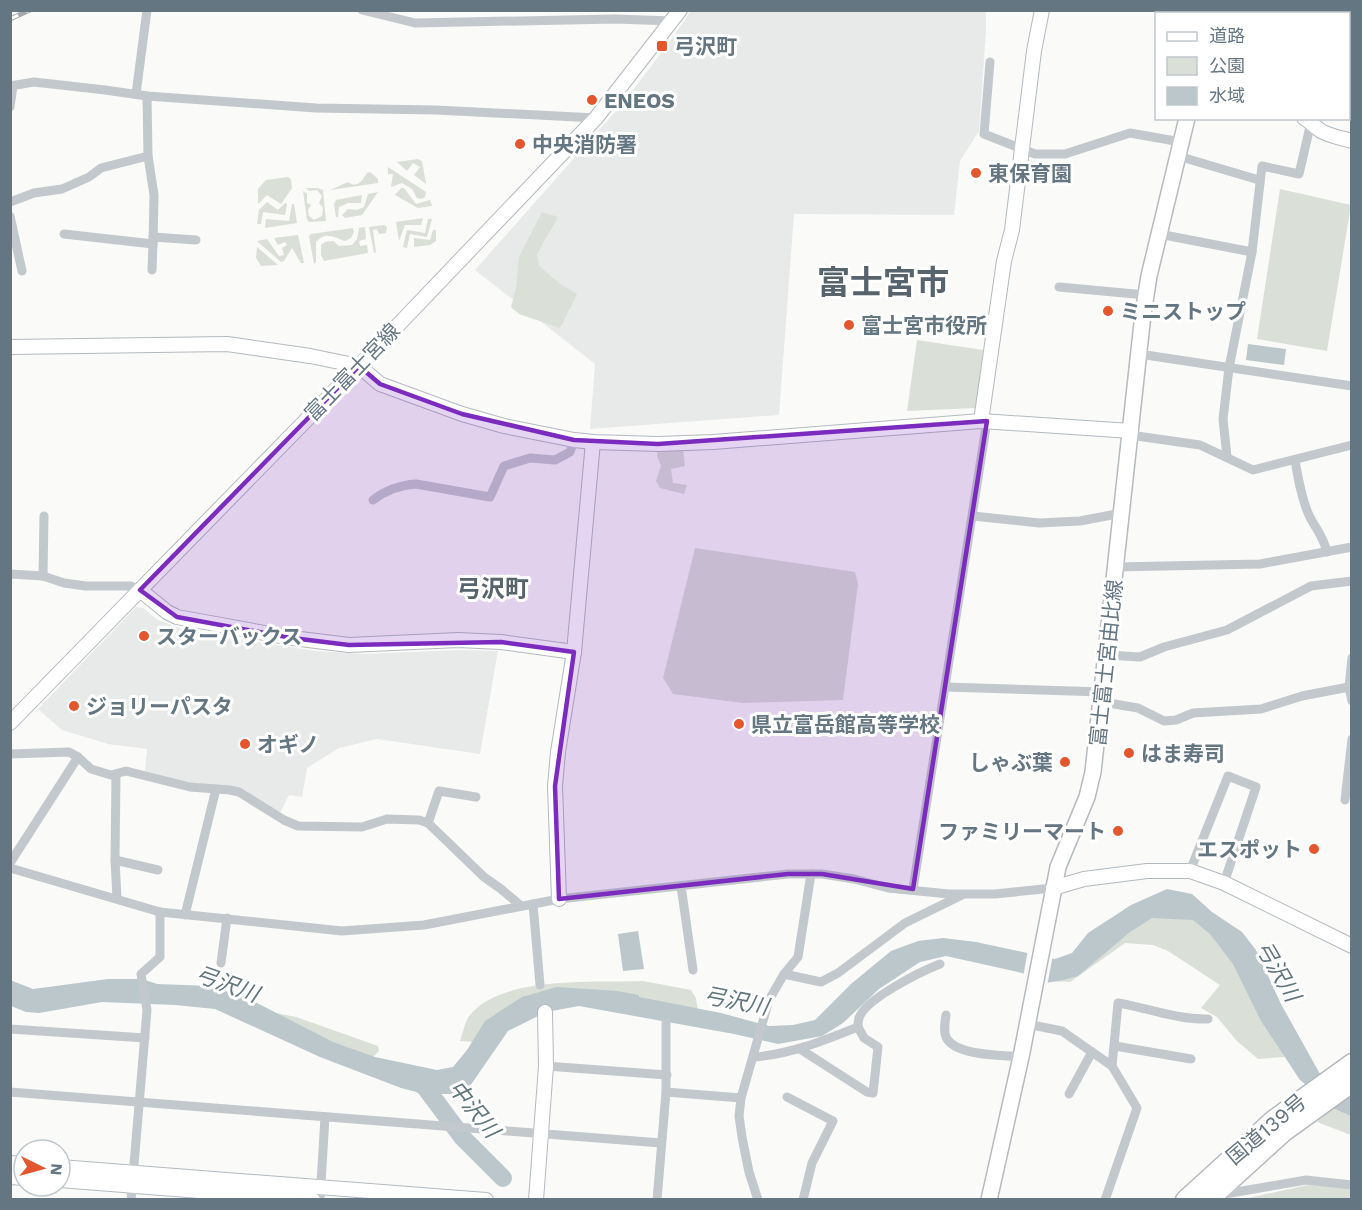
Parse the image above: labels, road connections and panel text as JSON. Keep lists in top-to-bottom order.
{
  "streets": {
    "highway": ["国道139号"],
    "main road": ["富士富士宮由比線"],
    "street": ["富士富士宮線"]
  },
  "districts": ["富士宮市", "弓沢町"],
  "water": ["弓沢川", "中沢川"],
  "places": {
    "transit": ["弓沢町"],
    "other": [
      "ENEOS",
      "中央消防署",
      "東保育園",
      "ミニストップ",
      "富士宮市役所",
      "スターバックス",
      "ジョリーパスタ",
      "県立富岳館高等学校",
      "オギノ",
      "はま寿司",
      "しゃぶ葉",
      "ファミリーマート",
      "エスポット"
    ]
  },
  "legend": ["道路", "公園", "水域"],
  "north": "right"
}
